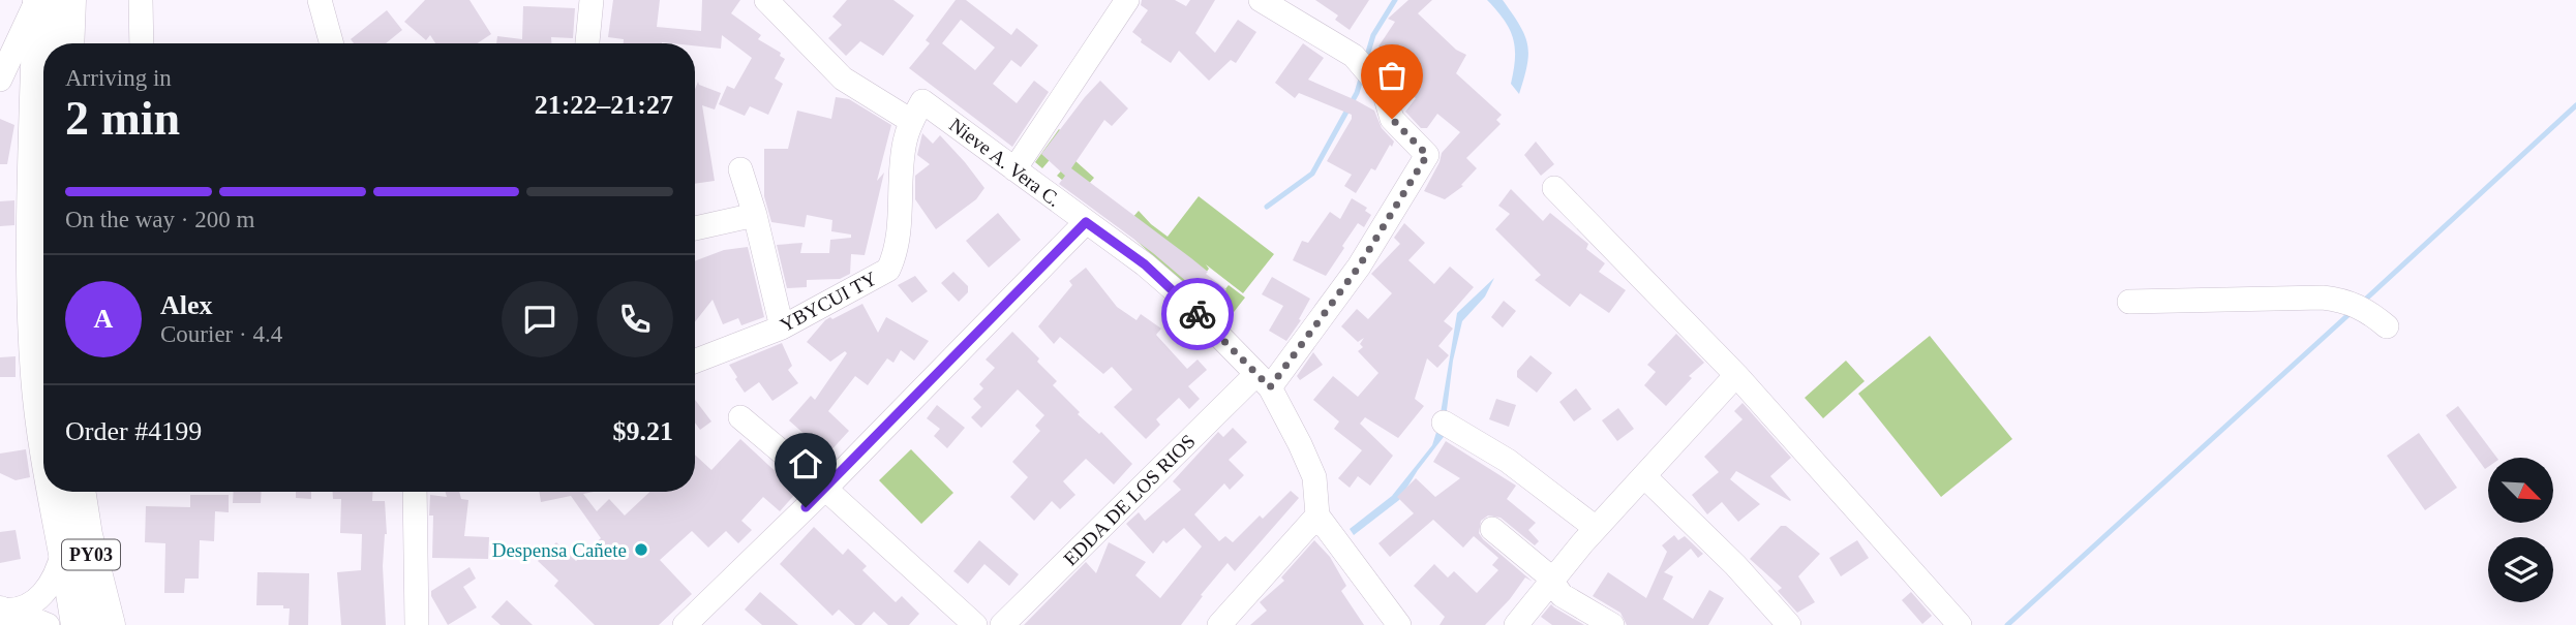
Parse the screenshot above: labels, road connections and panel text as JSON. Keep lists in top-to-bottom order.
{
  "streets": {
    "highway": ["PY03"],
    "street": ["Nieve A. Vera C.", "YBYCUI TY", "EDDA DE LOS RIOS"]
  },
  "crossings": [
    ["Nieve A. Vera C.", "YBYCUI TY"],
    ["Nieve A. Vera C.", "EDDA DE LOS RIOS"]
  ],
  "places": ["Despensa Cañete"],
  "north": "bottom right",
  "page": {
    "heading": ["2 min", "Arriving in", "21:22–21:27"],
    "panel": [
      "Alex",
      "Courier · 4.4",
      "Order #4199",
      "$9.21"
    ],
    "bar": "On the way · 200 m",
    "round": "A"
  }
}
